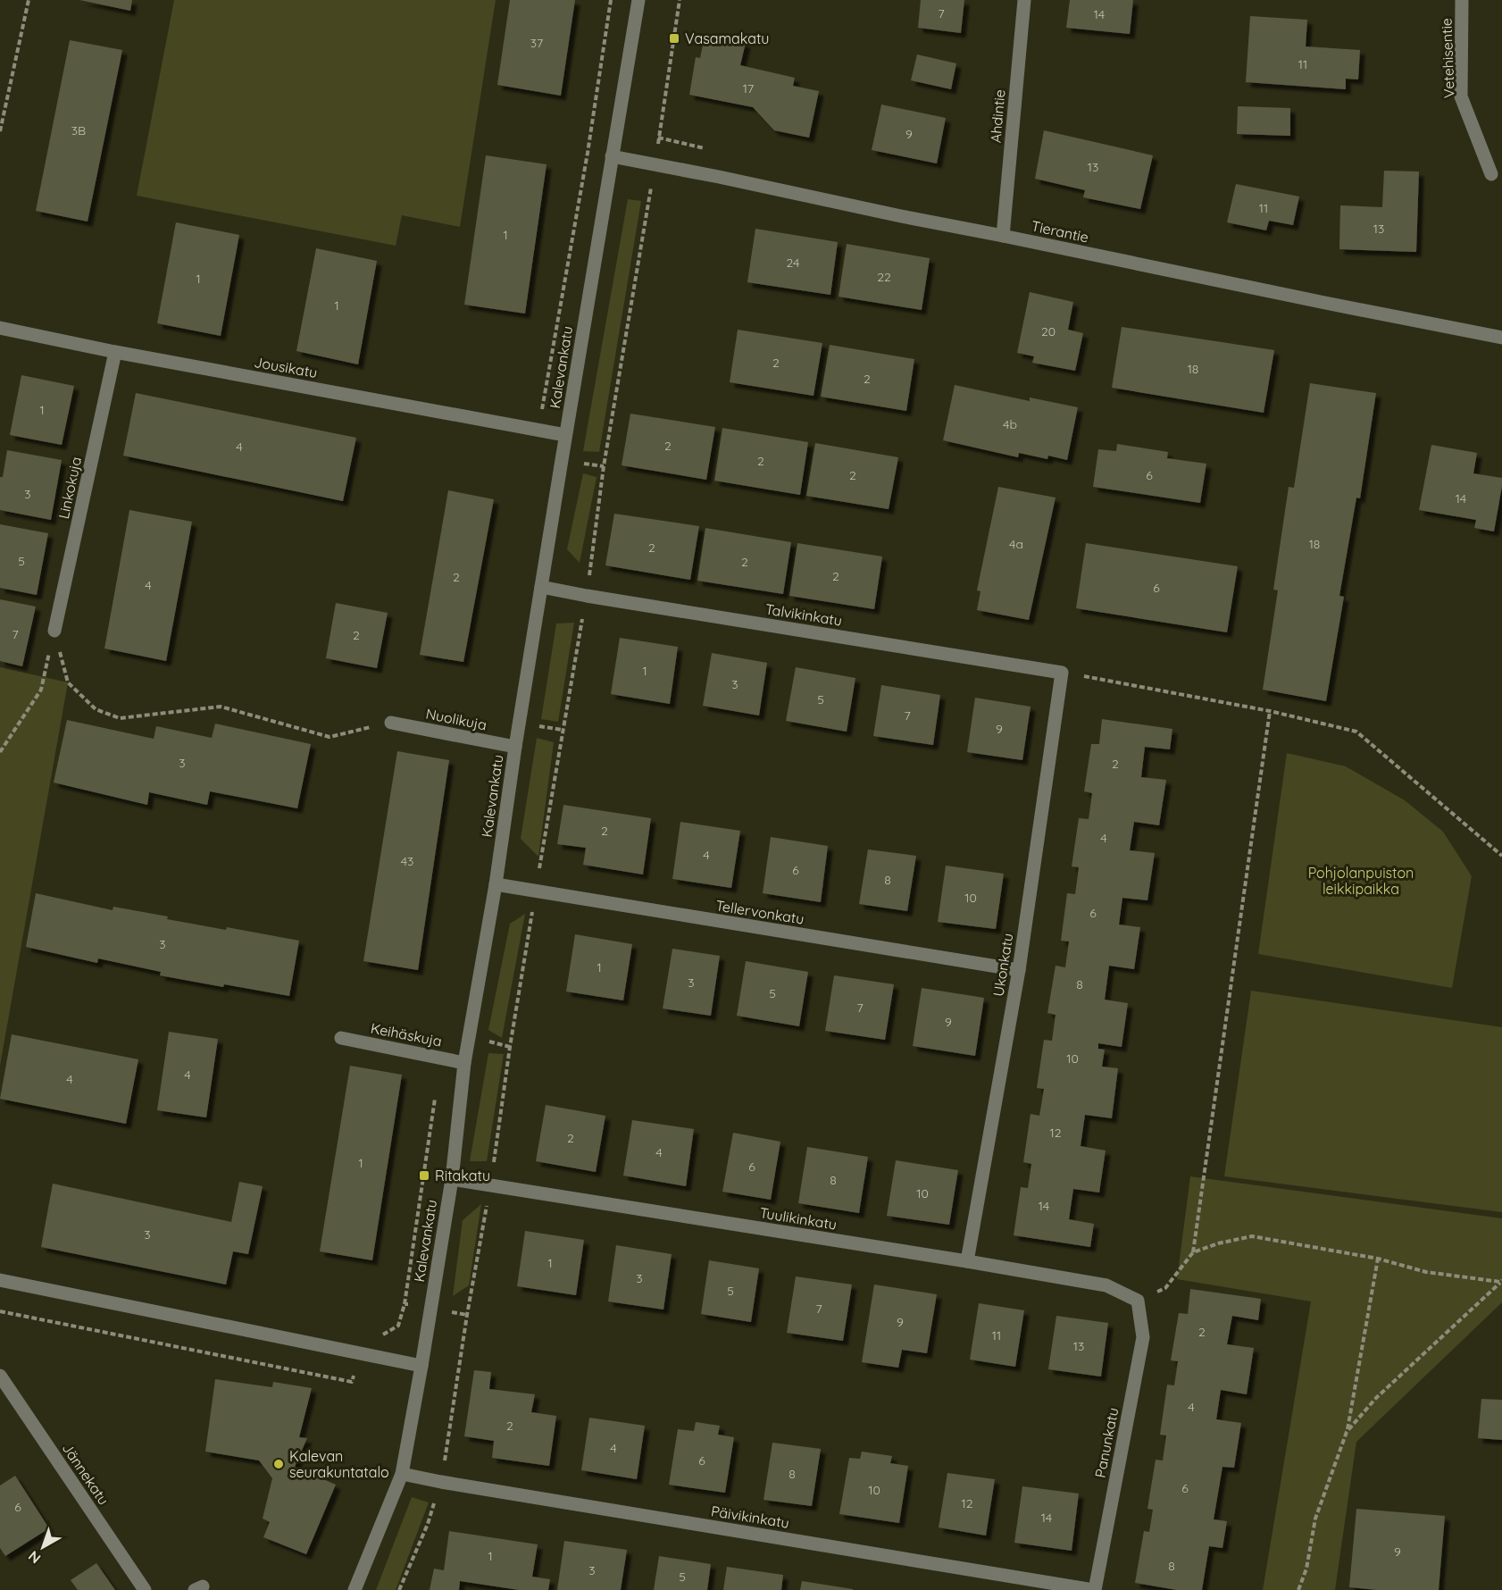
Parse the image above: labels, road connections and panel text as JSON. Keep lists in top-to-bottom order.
{
  "streets": {
    "street": [
      "Vetehisentie",
      "Ahdintie",
      "Tierantie",
      "Jousikatu",
      "Kalevankatu",
      "Linkokuja",
      "Talvikinkatu",
      "Nuolikuja",
      "Tellervonkatu",
      "Ukonkatu",
      "Keihäskuja",
      "Tuulikinkatu",
      "Panunkatu",
      "Jännekatu",
      "Päivikinkatu"
    ]
  },
  "crossings": [
    ["Ahdintie", "Tierantie"],
    ["Tierantie", "Kalevankatu"],
    ["Jousikatu", "Kalevankatu"],
    ["Jousikatu", "Linkokuja"],
    ["Kalevankatu", "Talvikinkatu"],
    ["Kalevankatu", "Nuolikuja"],
    ["Kalevankatu", "Tellervonkatu"],
    ["Kalevankatu", "Keihäskuja"],
    ["Kalevankatu", "Tuulikinkatu"],
    ["Kalevankatu", "Päivikinkatu"],
    ["Talvikinkatu", "Ukonkatu"],
    ["Tellervonkatu", "Ukonkatu"],
    ["Ukonkatu", "Tuulikinkatu"],
    ["Tuulikinkatu", "Panunkatu"],
    ["Panunkatu", "Päivikinkatu"]
  ],
  "parks": ["Pohjolanpuiston leikkipaikka"],
  "places": {
    "transit": ["Vasamakatu", "Ritakatu"],
    "other": ["Kalevan seurakuntatalo"]
  },
  "house_numbers": [
    "7",
    "14",
    "37",
    "11",
    "17",
    "3B",
    "9",
    "13",
    "11",
    "13",
    "1",
    "24",
    "22",
    "1",
    "1",
    "20",
    "2",
    "18",
    "2",
    "1",
    "4b",
    "2",
    "4",
    "2",
    "2",
    "6",
    "3",
    "14",
    "4a",
    "18",
    "2",
    "5",
    "2",
    "2",
    "2",
    "4",
    "6",
    "7",
    "2",
    "1",
    "3",
    "5",
    "7",
    "9",
    "3",
    "2",
    "2",
    "4",
    "4",
    "43",
    "6",
    "8",
    "10",
    "6",
    "3",
    "1",
    "3",
    "8",
    "5",
    "7",
    "9",
    "10",
    "4",
    "4",
    "12",
    "2",
    "4",
    "1",
    "6",
    "8",
    "10",
    "14",
    "3",
    "1",
    "3",
    "5",
    "7",
    "9",
    "2",
    "11",
    "13",
    "4",
    "2",
    "4",
    "6",
    "8",
    "6",
    "10",
    "12",
    "6",
    "14",
    "9",
    "1",
    "8",
    "3",
    "5"
  ],
  "north": "bottom left"
}
